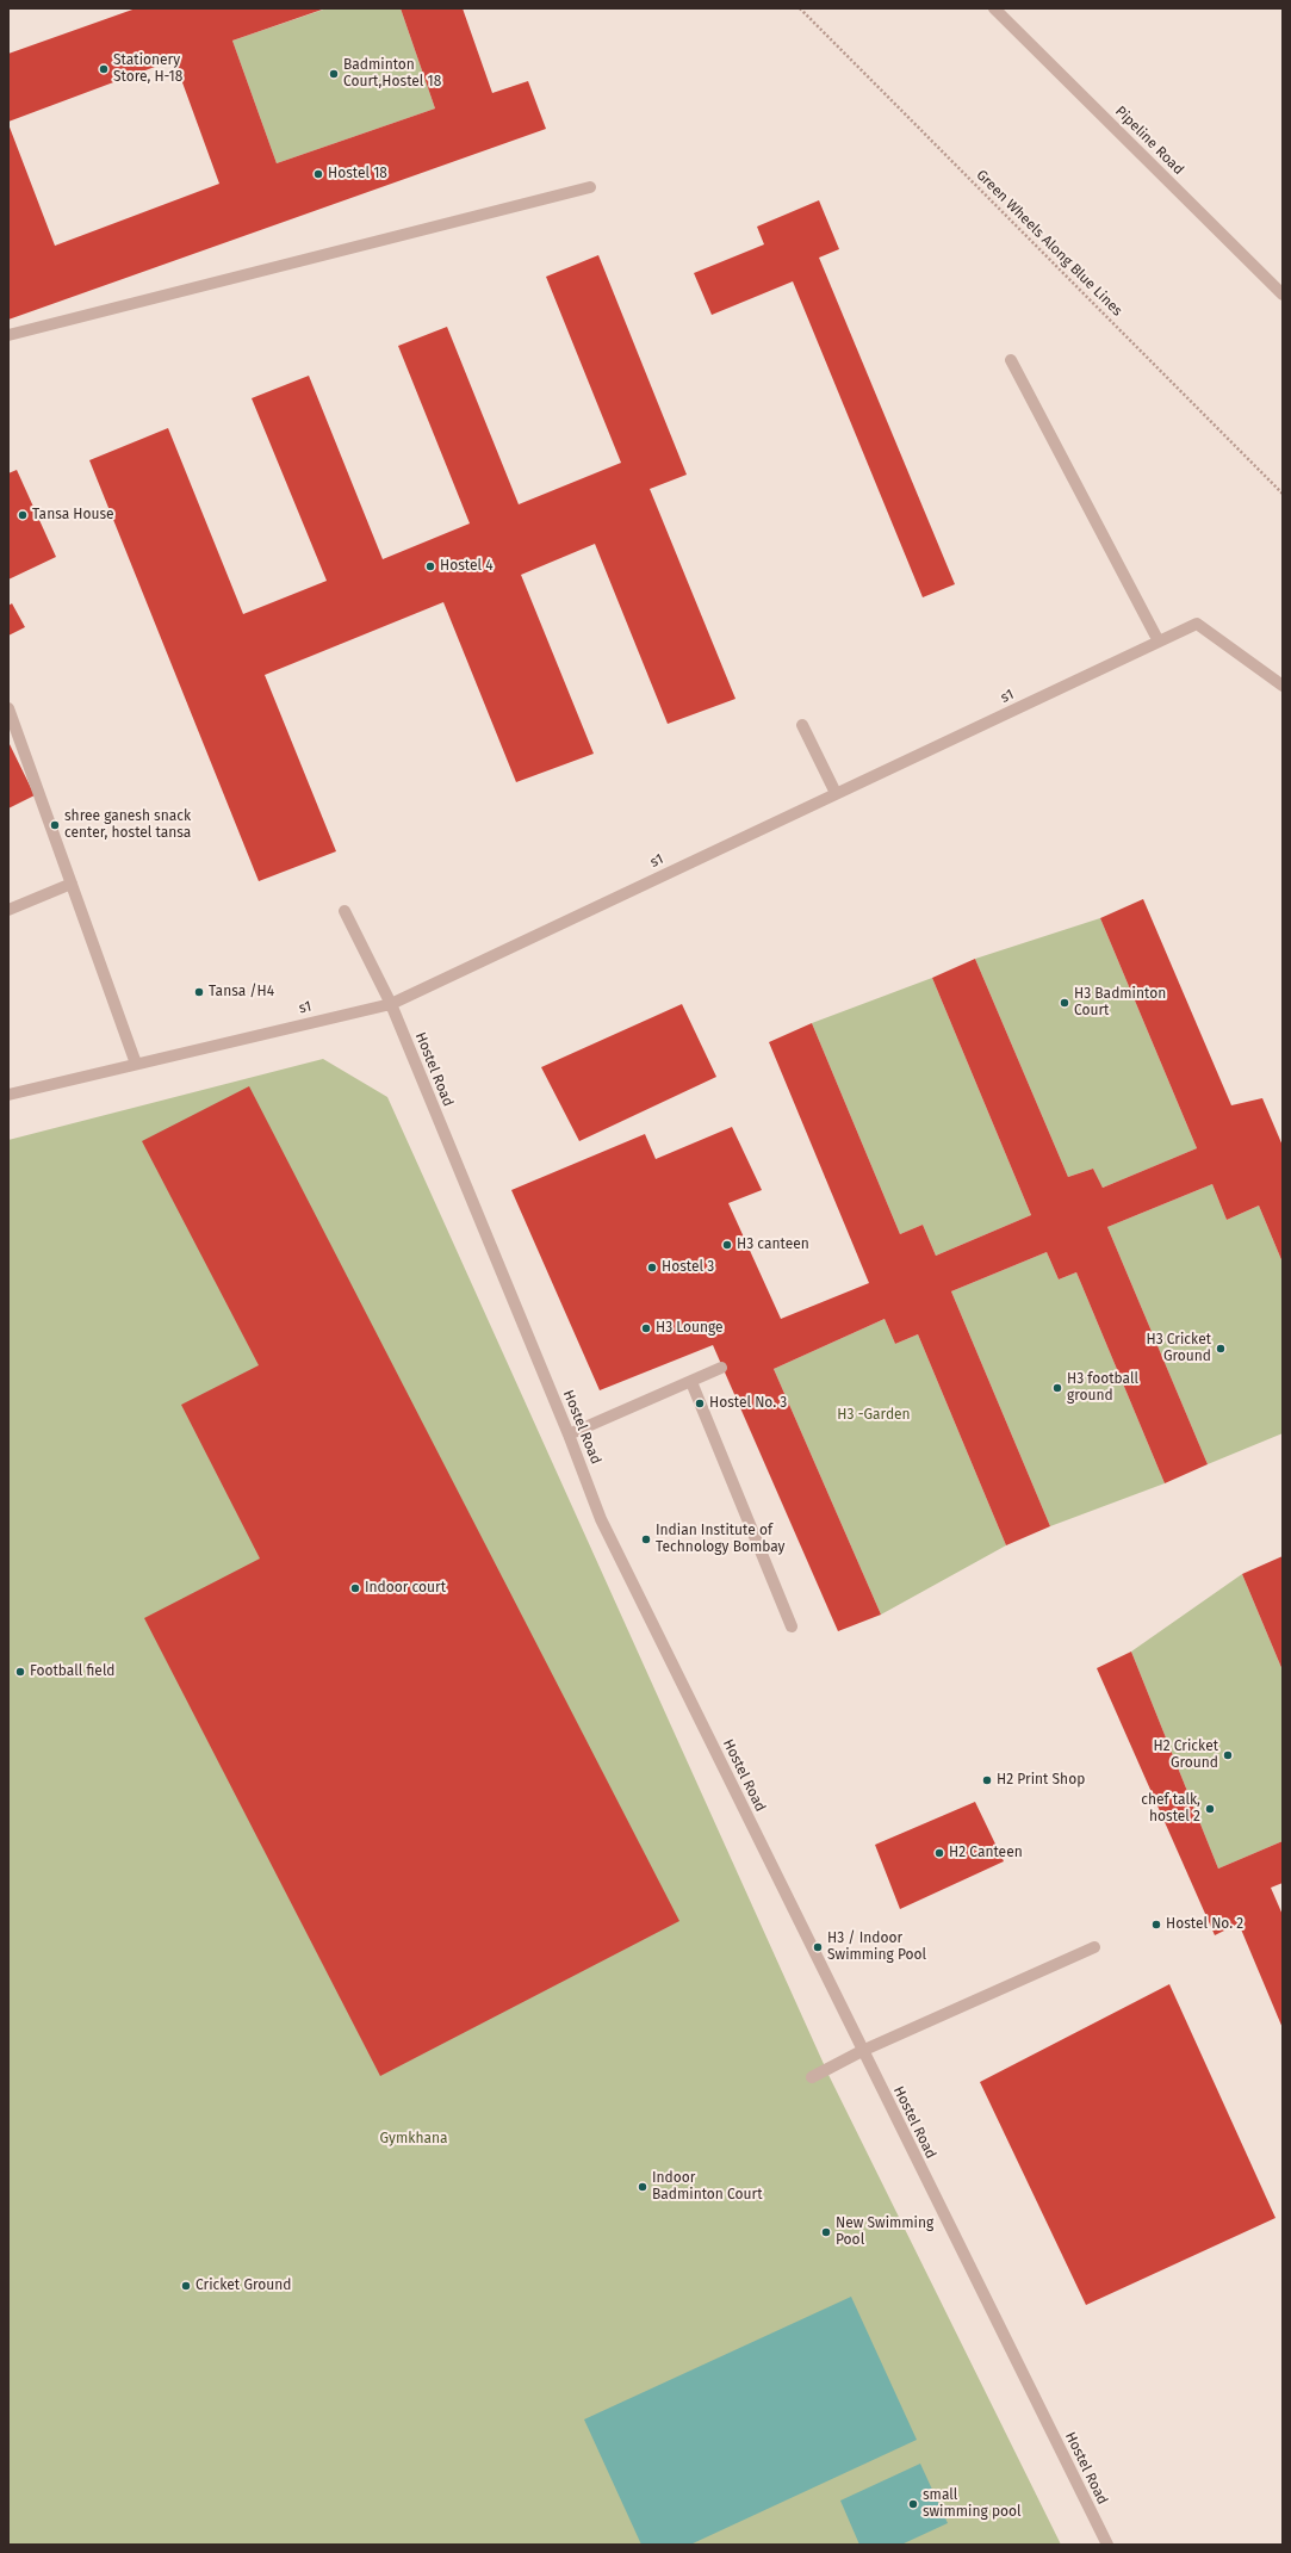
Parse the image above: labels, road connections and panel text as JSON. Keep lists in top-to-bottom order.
{
  "streets": {
    "lane": ["Pipeline Road", "s1", "Hostel Road"],
    "path": ["Green Wheels Along Blue Lines"]
  },
  "crossings": [
    ["s1", "Hostel Road"]
  ],
  "parks": ["H3 -Garden", "Gymkhana"],
  "places": [
    "Stationery Store, H-18",
    "Badminton Court,Hostel 18",
    "Hostel 18",
    "Tansa House",
    "Hostel 4",
    "shree ganesh snack center, hostel tansa",
    "Tansa /H4",
    "H3 Badminton Court",
    "H3 canteen",
    "Hostel 3",
    "H3 Lounge",
    "H3 Cricket Ground",
    "H3 football ground",
    "Hostel No. 3",
    "Indian Institute of Technology Bombay",
    "Indoor court",
    "Football field",
    "H2 Cricket Ground",
    "H2 Print Shop",
    "chef talk, hostel 2",
    "H2 Canteen",
    "Hostel No. 2",
    "H3 / Indoor Swimming Pool",
    "Indoor Badminton Court",
    "New Swimming Pool",
    "Cricket Ground",
    "small swimming pool"
  ]
}
